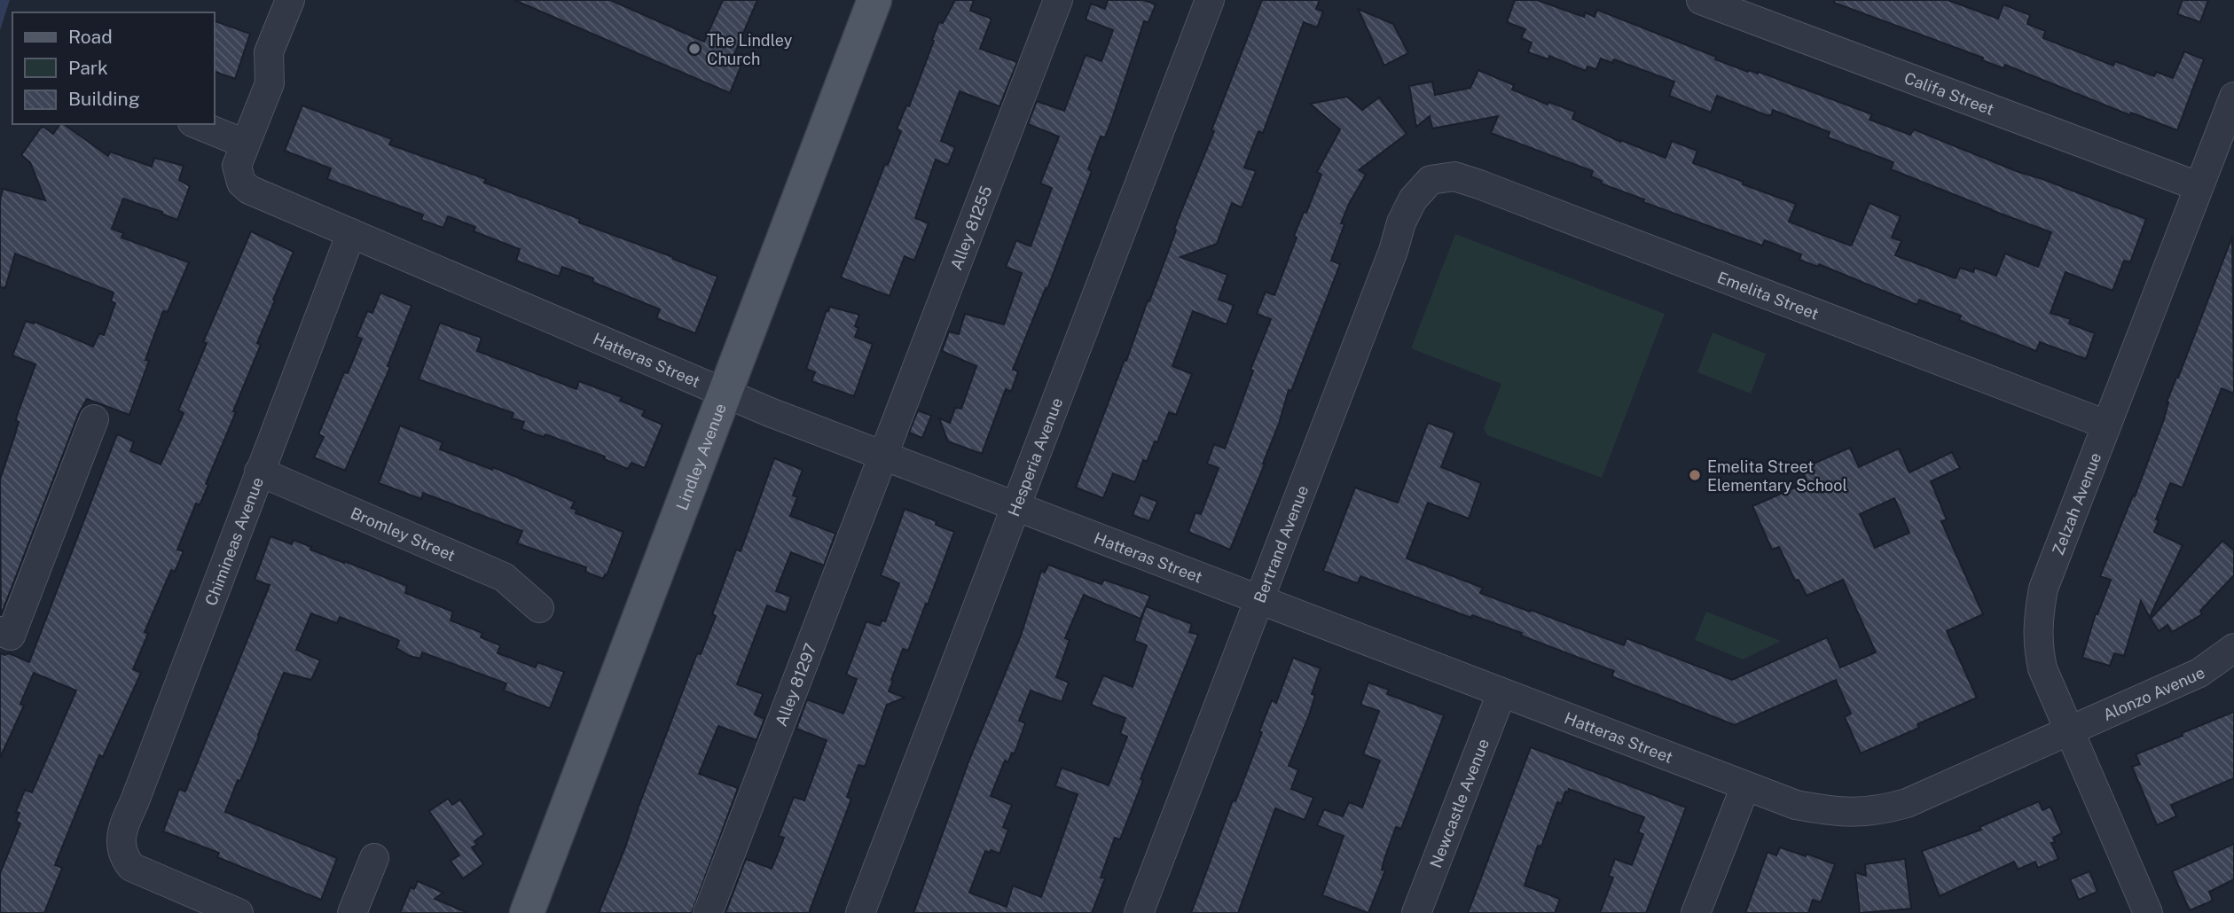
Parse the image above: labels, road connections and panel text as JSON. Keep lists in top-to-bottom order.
{
  "streets": {
    "main road": ["Lindley Avenue"],
    "street": [
      "Califa Street",
      "Alley 81255",
      "Emelita Street",
      "Hatteras Street",
      "Hesperia Avenue",
      "Zelzah Avenue",
      "Bromley Street",
      "Chimineas Avenue",
      "Bertrand Avenue",
      "Alley 81297",
      "Alonzo Avenue",
      "Newcastle Avenue"
    ]
  },
  "crossings": [
    ["Califa Street", "Zelzah Avenue"],
    ["Alley 81255", "Hatteras Street"],
    ["Alley 81255", "Alley 81297"],
    ["Emelita Street", "Zelzah Avenue"],
    ["Emelita Street", "Bertrand Avenue"],
    ["Hatteras Street", "Lindley Avenue"],
    ["Hatteras Street", "Hesperia Avenue"],
    ["Hatteras Street", "Zelzah Avenue"],
    ["Hatteras Street", "Chimineas Avenue"],
    ["Hatteras Street", "Bertrand Avenue"],
    ["Hatteras Street", "Alley 81297"],
    ["Hatteras Street", "Alonzo Avenue"],
    ["Hatteras Street", "Newcastle Avenue"],
    ["Zelzah Avenue", "Alonzo Avenue"],
    ["Bromley Street", "Chimineas Avenue"]
  ],
  "places": ["The Lindley Church", "Emelita Street Elementary School"],
  "legend": ["Road", "Park", "Building"]
}
